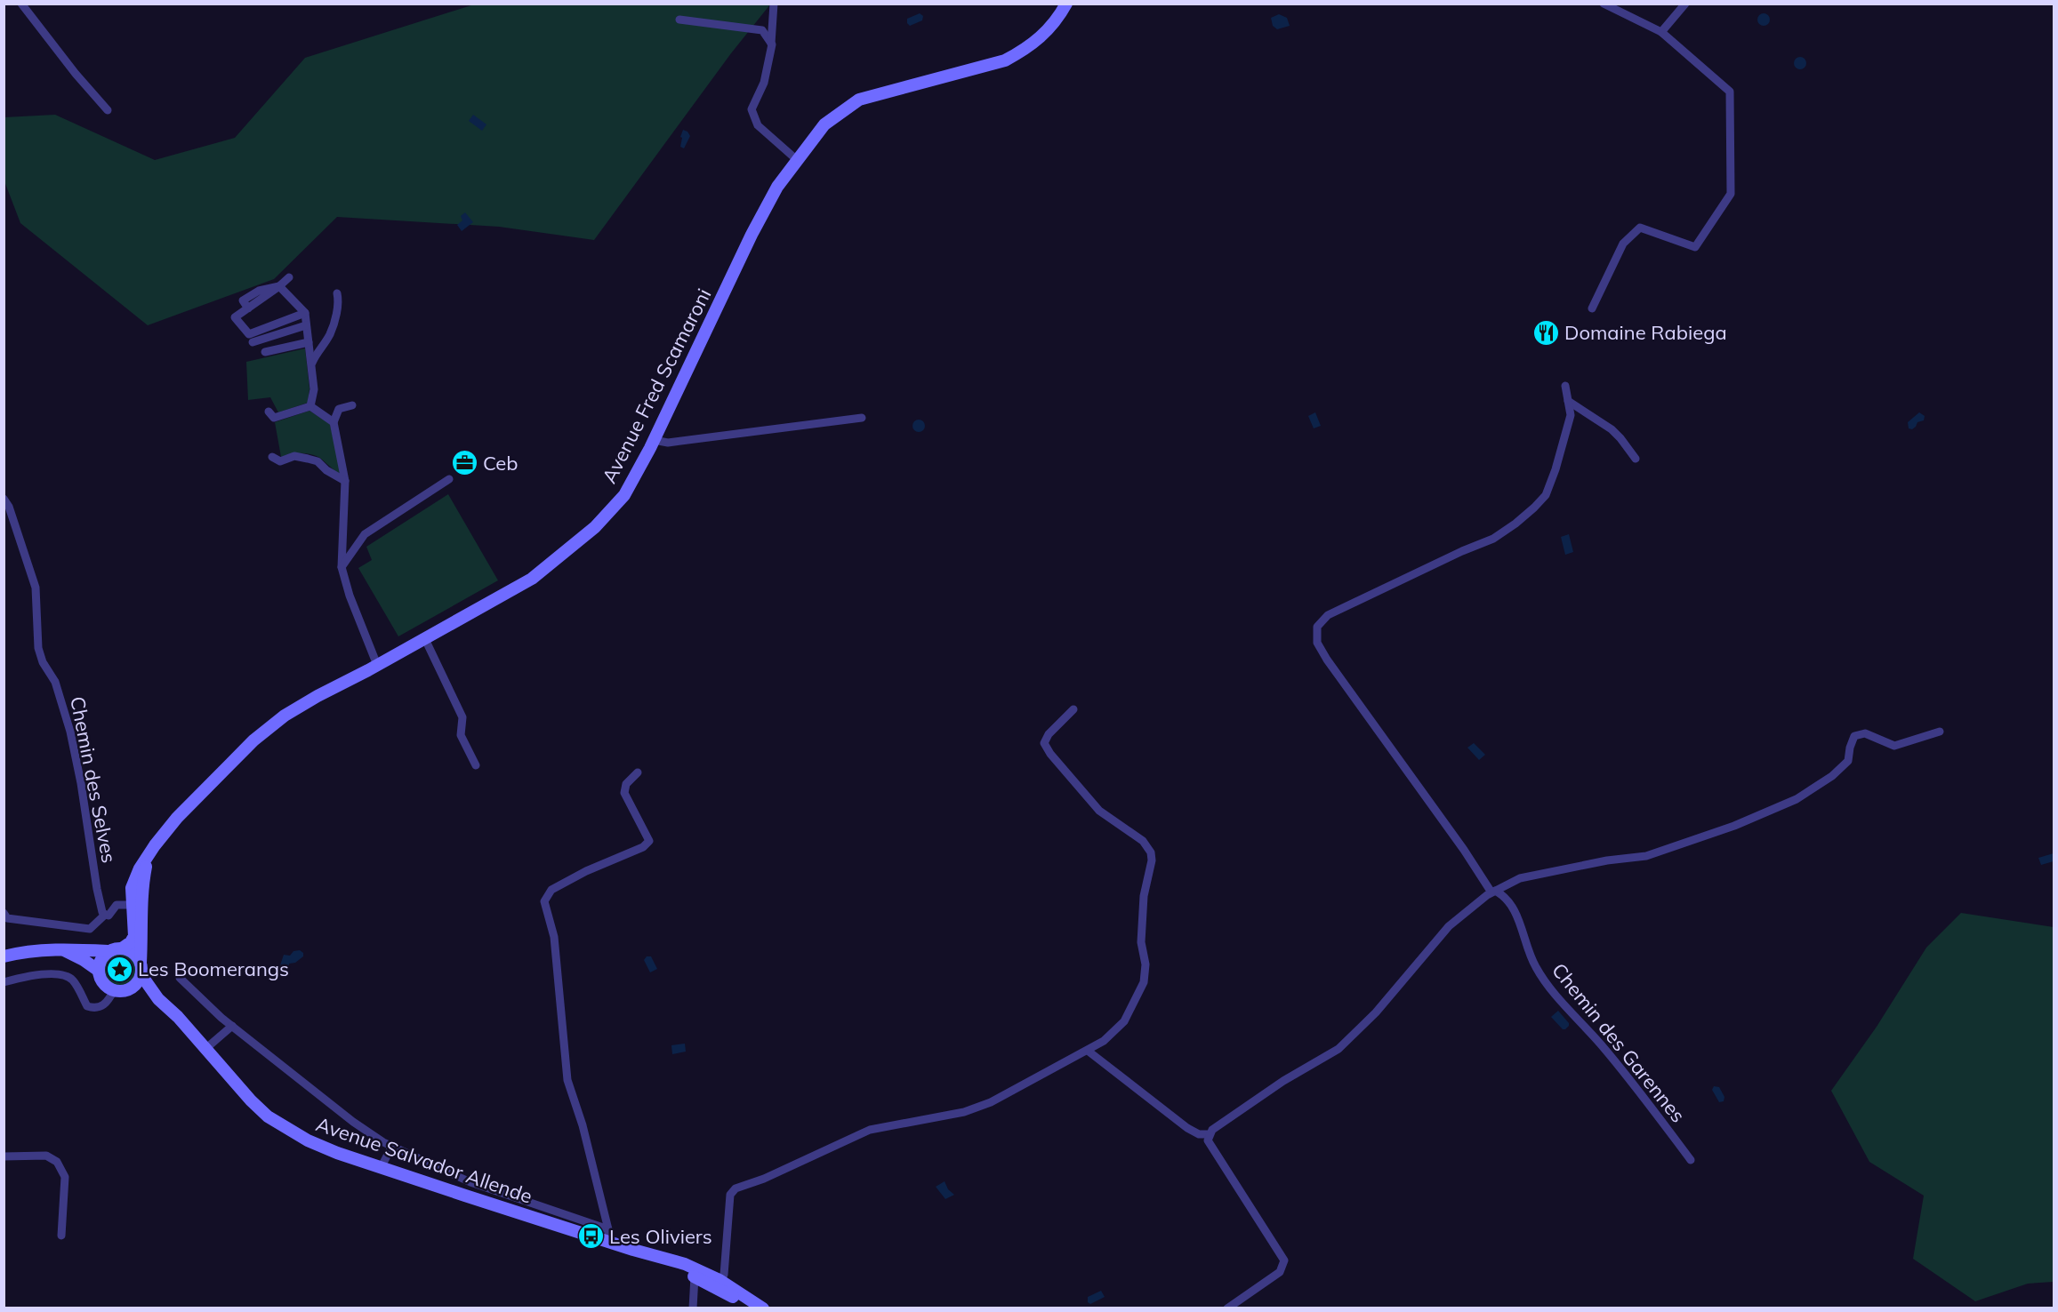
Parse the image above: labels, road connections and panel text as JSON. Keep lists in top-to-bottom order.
{
  "streets": {
    "main road": ["Avenue Fred Scamaroni", "Avenue Salvador Allende"],
    "street": ["Chemin des Selves", "Chemin des Garennes"]
  },
  "crossings": [
    ["Avenue Fred Scamaroni", "Avenue Salvador Allende"]
  ],
  "places": {
    "restaurant": ["Domaine Rabiega"],
    "office": ["Ceb"],
    "place": ["Les Boomerangs"],
    "bus stop": ["Les Oliviers"]
  }
}
